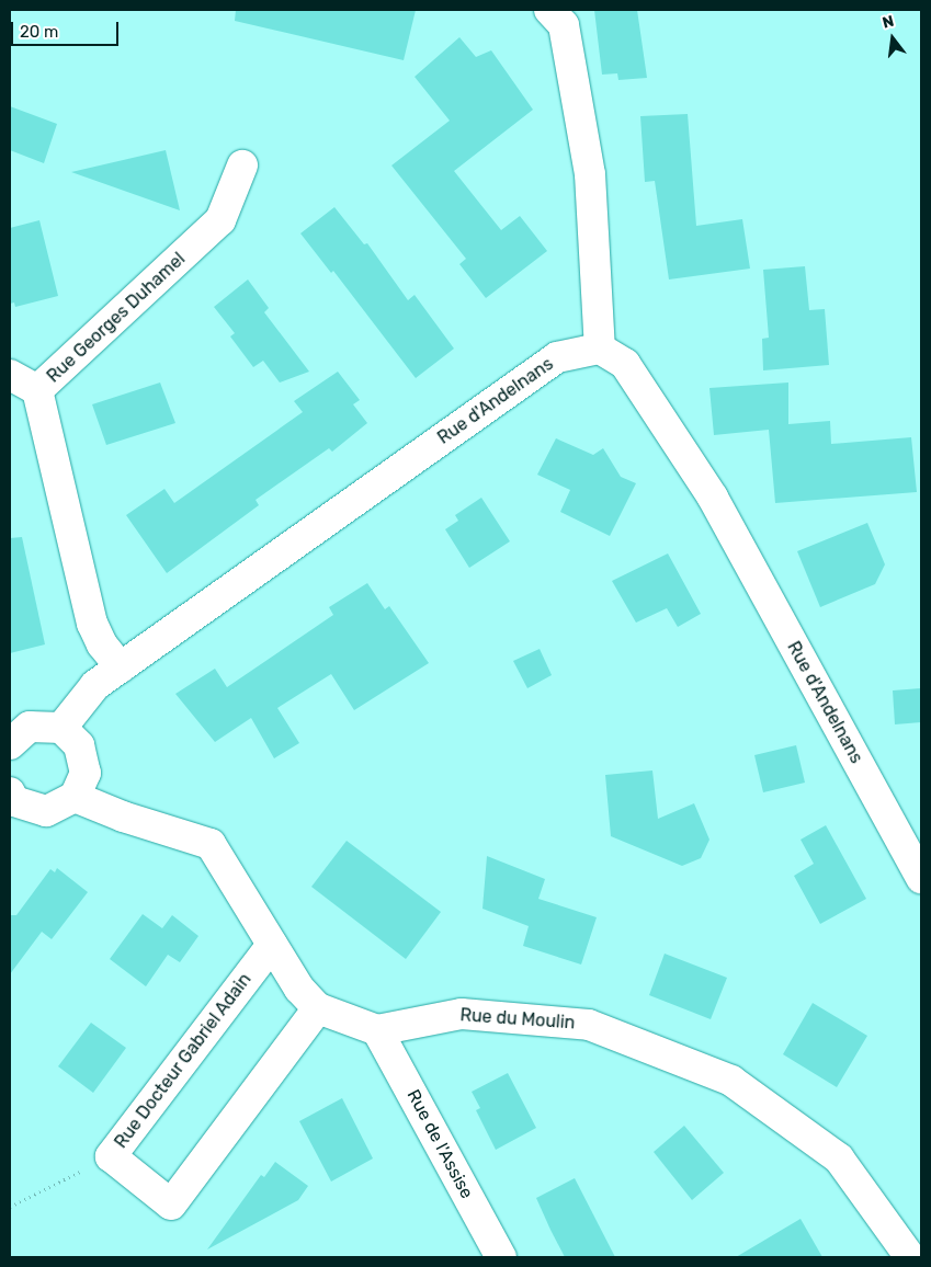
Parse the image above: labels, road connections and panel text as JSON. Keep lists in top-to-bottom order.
{
  "streets": {
    "street": [
      "Rue Georges Duhamel",
      "Rue d'Andelnans",
      "Rue du Moulin",
      "Rue Docteur Gabriel Adain",
      "Rue de l'Assise"
    ]
  },
  "crossings": [
    ["Rue Georges Duhamel", "Rue d'Andelnans"],
    ["Rue du Moulin", "Rue de l'Assise"]
  ],
  "scale_bar": "20 m",
  "north": "top"
}
